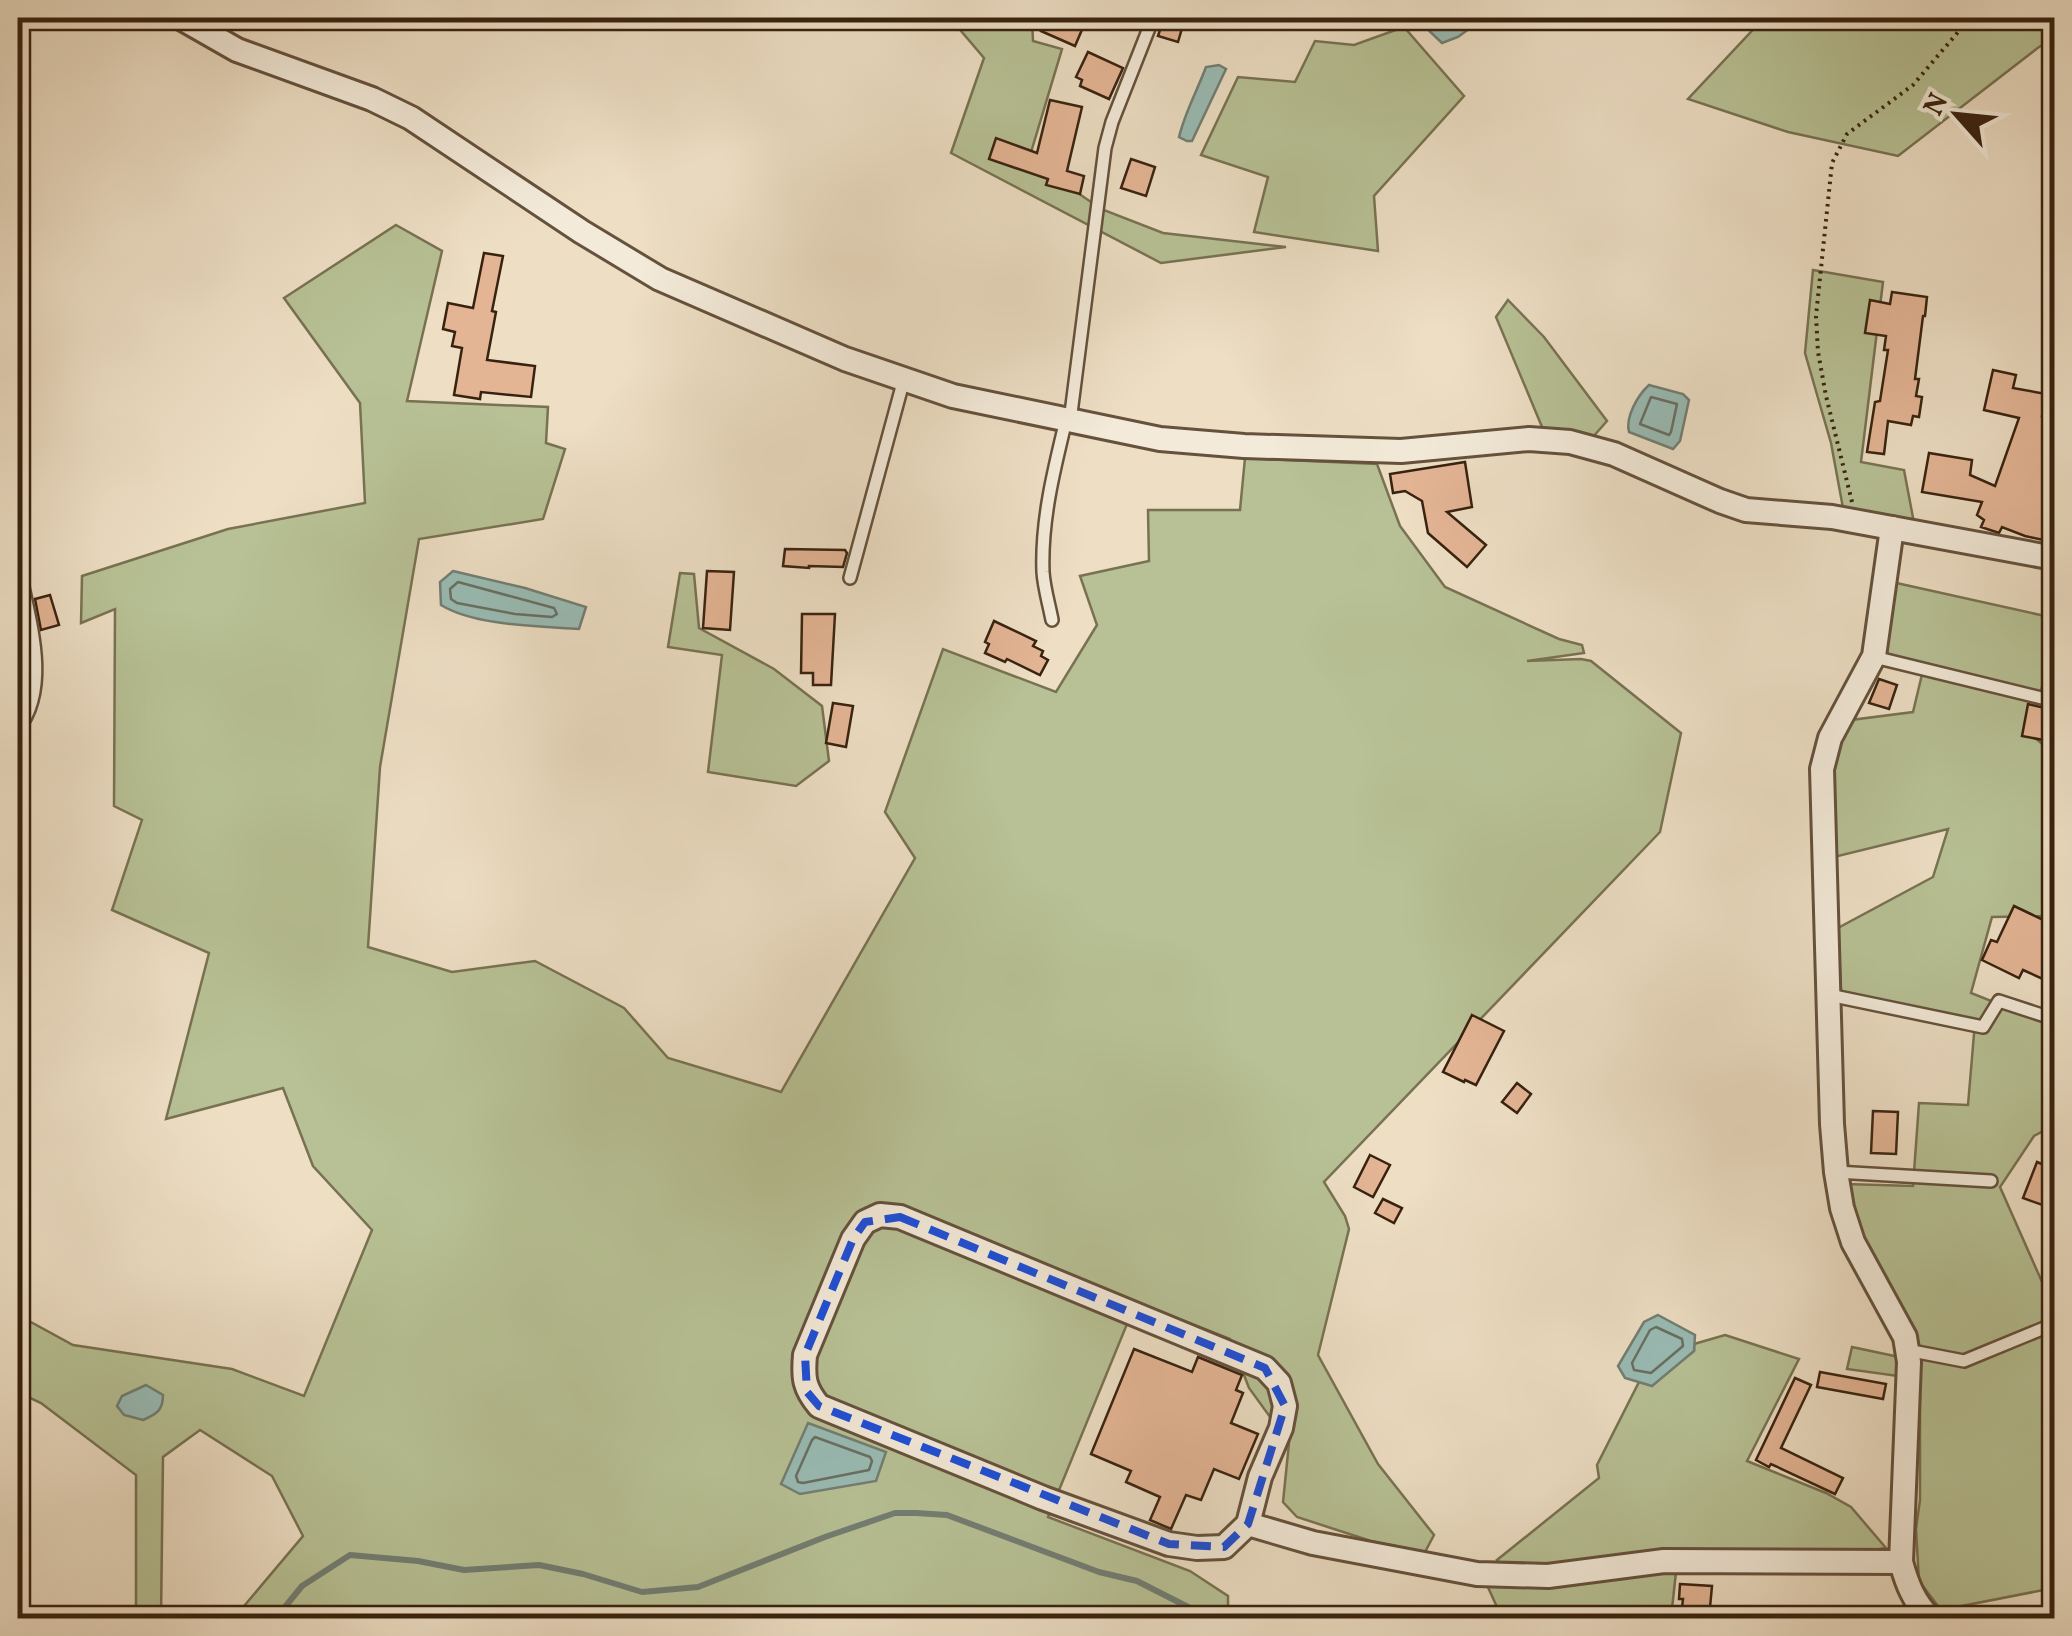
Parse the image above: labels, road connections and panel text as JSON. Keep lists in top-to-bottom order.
{
  "north": "top left"
}
